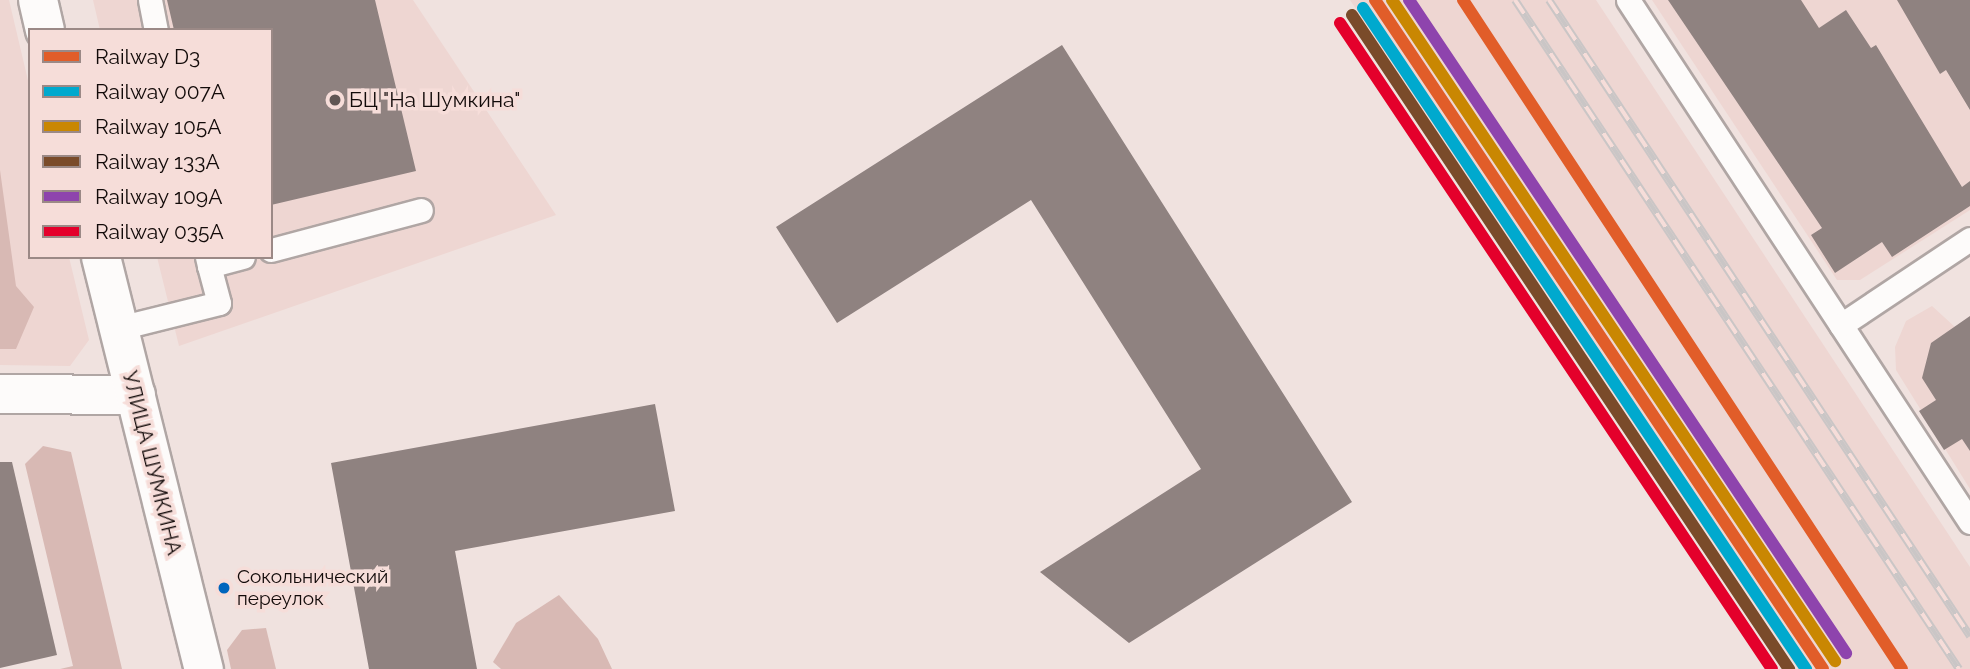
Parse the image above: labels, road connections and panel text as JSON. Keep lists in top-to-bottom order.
{
  "streets": {
    "street": ["УЛИЦА ШУМКИНА"]
  },
  "places": ["БЦ \"На Шумкина\"", "Сокольнический переулок"],
  "lines": [
    "rail line D3",
    "rail line 105А",
    "rail line 109А",
    "rail line 007А",
    "rail line 133А",
    "rail line 035А"
  ],
  "legend": [
    "Railway D3",
    "Railway 007А",
    "Railway 105А",
    "Railway 133А",
    "Railway 109А",
    "Railway 035А"
  ]
}
